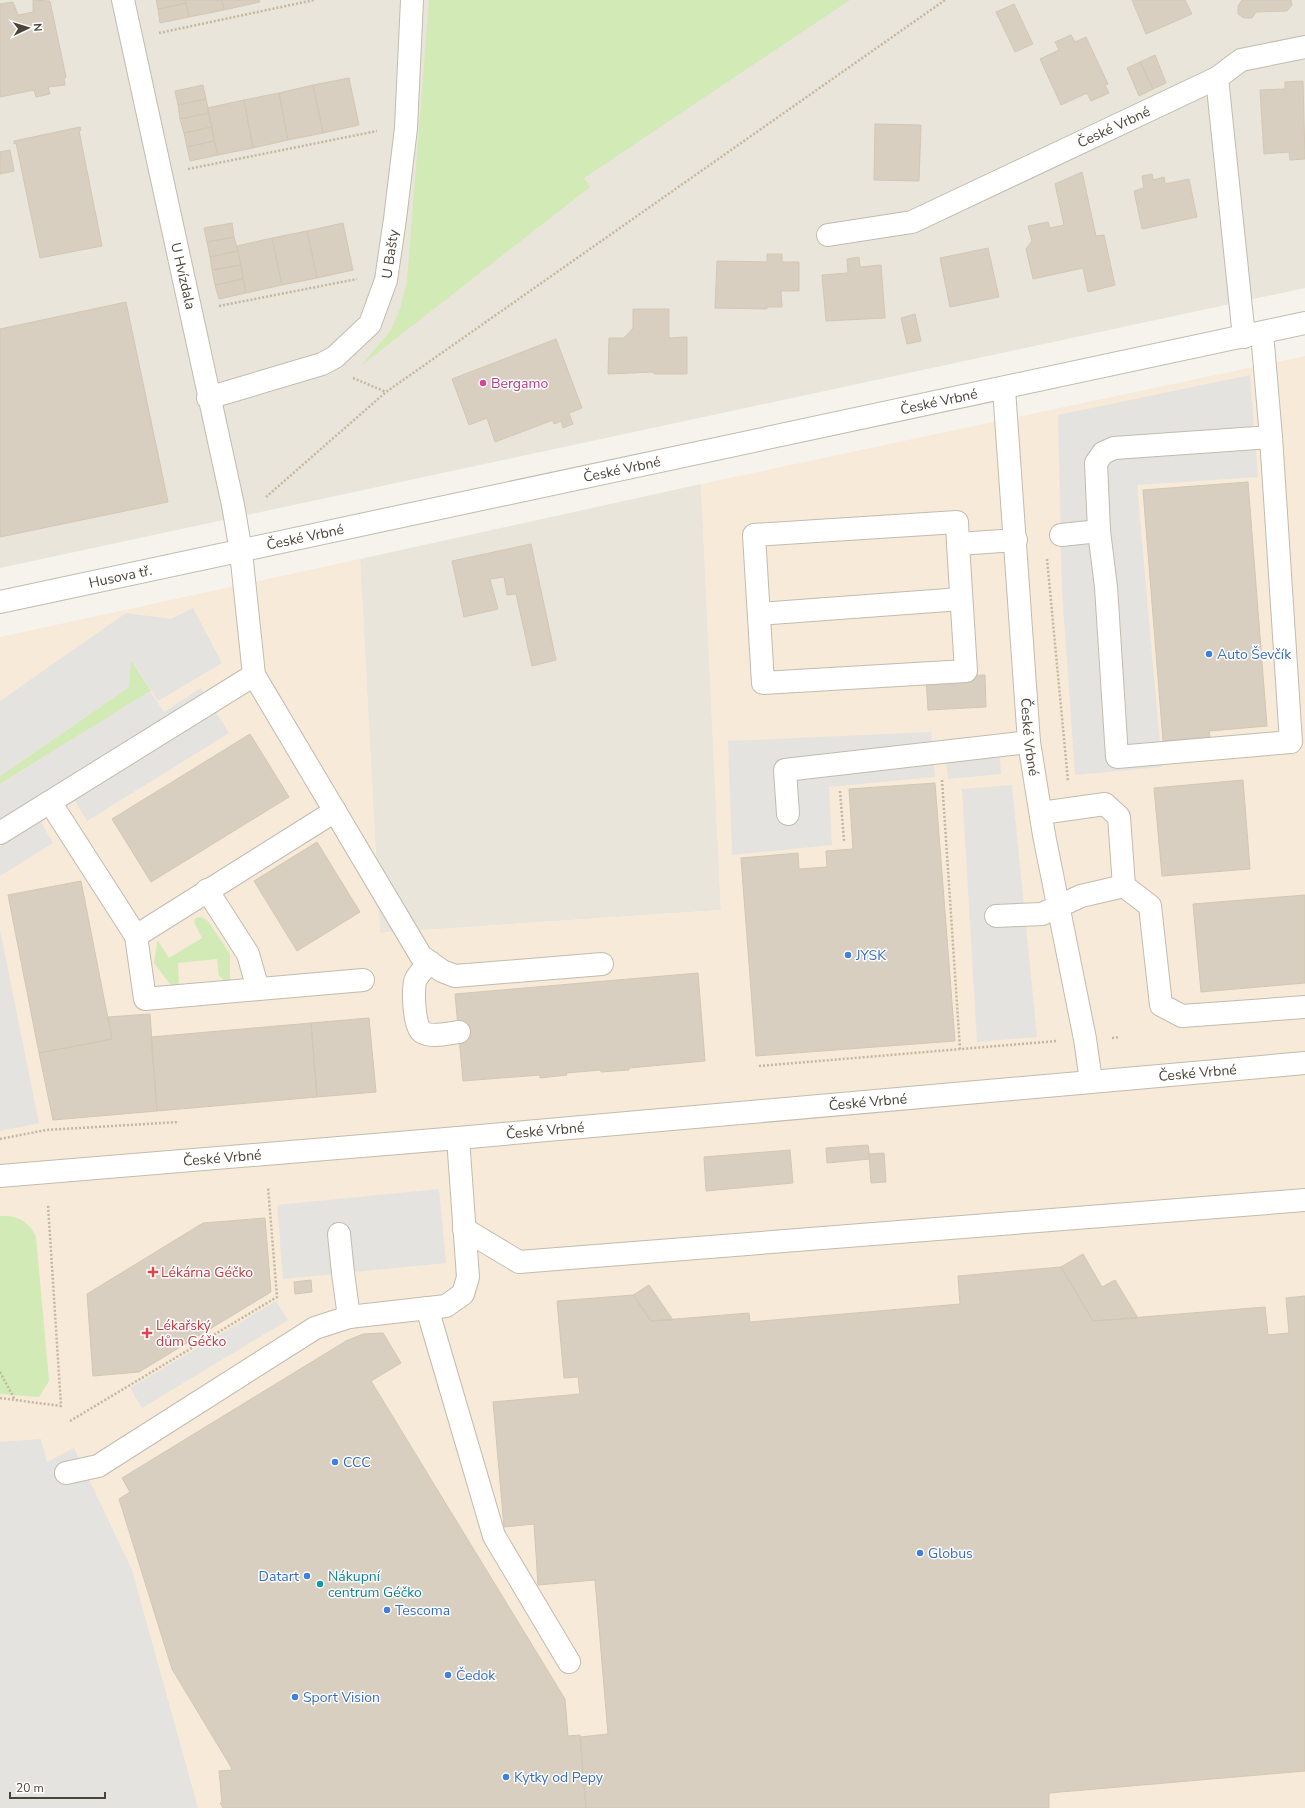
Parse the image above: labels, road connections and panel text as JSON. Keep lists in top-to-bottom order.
{
  "streets": {
    "street": [
      "České Vrbné",
      "U Bašty",
      "U Hvízdala",
      "Husova tř."
    ]
  },
  "crossings": [
    ["České Vrbné", "U Hvízdala"],
    ["České Vrbné", "Husova tř."],
    ["U Bašty", "U Hvízdala"],
    ["U Hvízdala", "Husova tř."]
  ],
  "places": {
    "other": [
      "Bergamo",
      "Auto Ševčík",
      "JYSK",
      "CCC",
      "Globus",
      "Datart",
      "Nákupní centrum Géčko",
      "Tescoma",
      "Čedok",
      "Sport Vision",
      "Kytky od Pepy"
    ],
    "health": ["Lékárna Géčko", "Lékařský dům Géčko"]
  },
  "scale_bar": "20 m",
  "north": "right"
}
